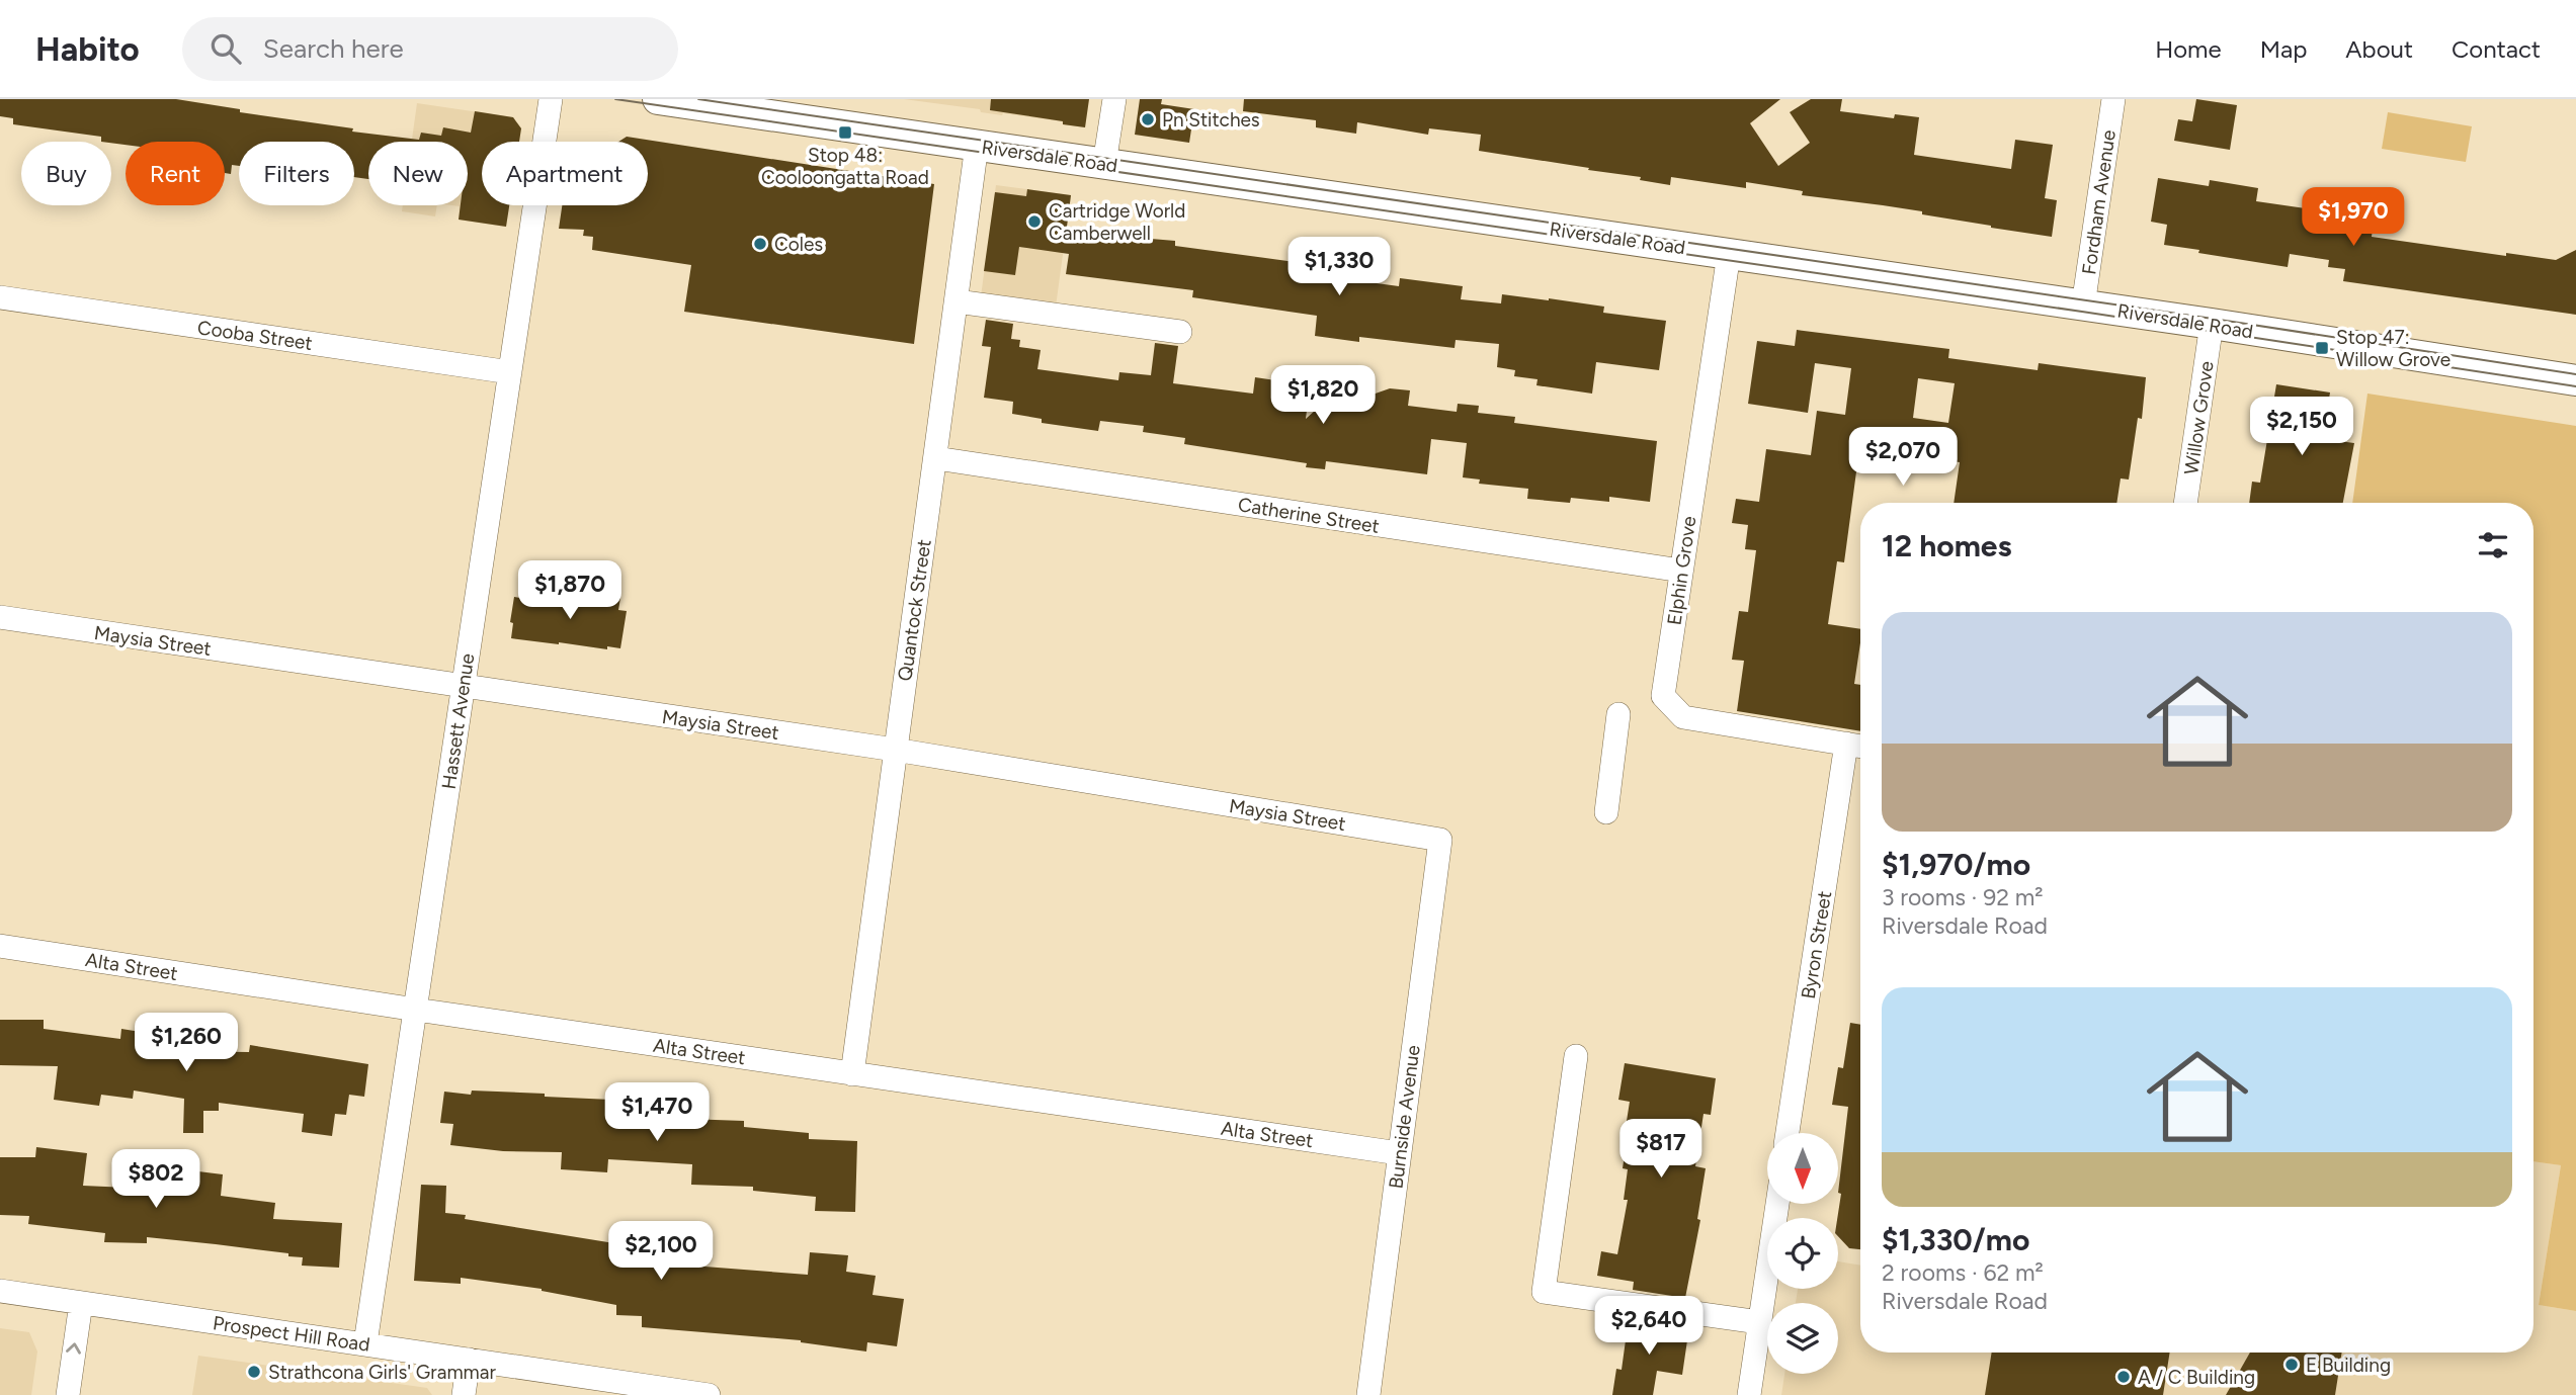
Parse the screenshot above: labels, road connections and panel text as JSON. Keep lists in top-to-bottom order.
{
  "streets": {
    "main road": ["Riversdale Road"],
    "street": [
      "Fordham Avenue",
      "Cooba Street",
      "Willow Grove",
      "Catherine Street",
      "Elphin Grove",
      "Quantock Street",
      "Maysia Street",
      "Hassett Avenue",
      "Byron Street",
      "Alta Street",
      "Burnside Avenue",
      "Prospect Hill Road"
    ]
  },
  "crossings": [
    ["Riversdale Road", "Fordham Avenue"],
    ["Riversdale Road", "Willow Grove"],
    ["Riversdale Road", "Elphin Grove"],
    ["Riversdale Road", "Quantock Street"],
    ["Cooba Street", "Hassett Avenue"],
    ["Catherine Street", "Elphin Grove"],
    ["Catherine Street", "Quantock Street"],
    ["Elphin Grove", "Byron Street"],
    ["Quantock Street", "Maysia Street"],
    ["Quantock Street", "Alta Street"],
    ["Maysia Street", "Hassett Avenue"],
    ["Maysia Street", "Burnside Avenue"],
    ["Hassett Avenue", "Alta Street"],
    ["Hassett Avenue", "Prospect Hill Road"],
    ["Alta Street", "Burnside Avenue"]
  ],
  "places": {
    "other": [
      "Pn Stitches",
      "Cartridge World Camberwell",
      "Coles",
      "E Building",
      "Strathcona Girls' Grammar",
      "A / C Building"
    ],
    "transit": ["Stop 48: Cooloongatta Road", "Stop 47: Willow Grove"]
  },
  "north": "bottom",
  "page": {
    "header": "Habito",
    "search": "Search here",
    "nav": [
      "Home",
      "Map",
      "About",
      "Contact"
    ],
    "chip": [
      "Buy",
      "Rent",
      "Filters",
      "New",
      "Apartment"
    ],
    "price": [
      "$1,970",
      "$1,330",
      "$1,820",
      "$2,150",
      "$2,070",
      "$1,870",
      "$1,260",
      "$1,470",
      "$817",
      "$802",
      "$2,100",
      "$2,640"
    ],
    "heading": "12 homes",
    "list": [
      {
        "name": "$1,970/mo",
        "note": "3 rooms · 92 m² · Riversdale Road"
      },
      {
        "name": "$1,330/mo",
        "note": "2 rooms · 62 m² · Riversdale Road"
      }
    ]
  }
}
